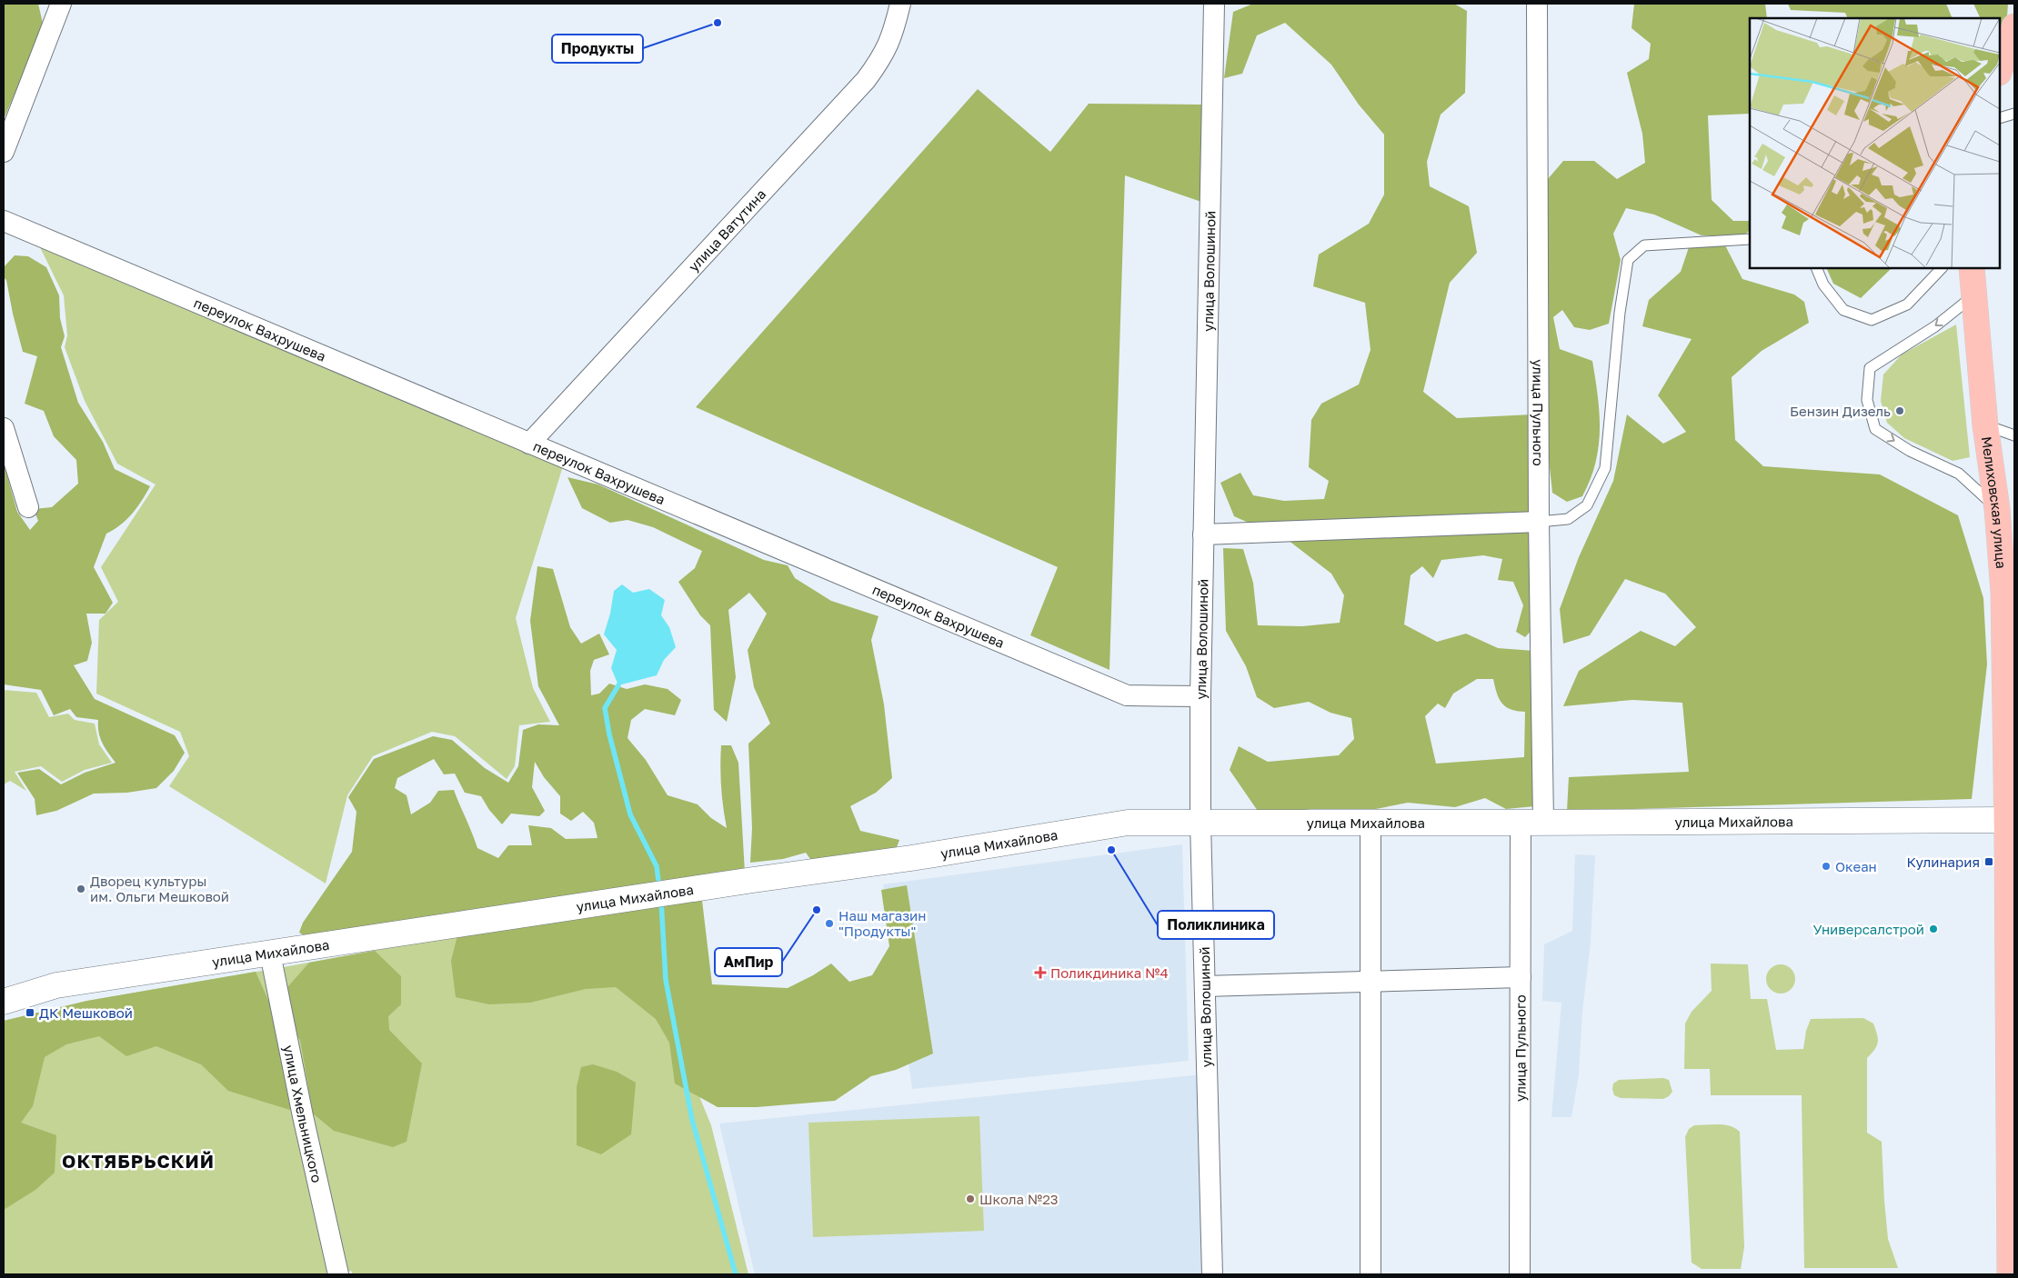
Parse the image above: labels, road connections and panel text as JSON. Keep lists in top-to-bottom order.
{
  "streets": {
    "main road": ["Мелиховская улица"],
    "street": [
      "улица Ватутина",
      "улица Волошиной",
      "переулок Вахрушева",
      "улица Пульного",
      "улица Михайлова",
      "улица Хмельницкого"
    ]
  },
  "crossings": [
    ["улица Ватутина", "переулок Вахрушева"],
    ["улица Волошиной", "переулок Вахрушева"],
    ["улица Волошиной", "улица Михайлова"],
    ["улица Пульного", "улица Михайлова"],
    ["Мелиховская улица", "улица Михайлова"],
    ["улица Михайлова", "улица Хмельницкого"]
  ],
  "districts": ["ОКТЯБРЬСКИЙ"],
  "places": {
    "other": [
      "Продукты",
      "Бензин Дизель",
      "Поликлиника",
      "Океан",
      "Дворец культуры им. Ольги Мешковой",
      "АмПир",
      "Наш магазин \"Продукты\"",
      "Универсалстрой",
      "Школа №23"
    ],
    "transit": ["Кулинария", "ДК Мешковой"],
    "health": ["Поликдиника №4"]
  }
}
